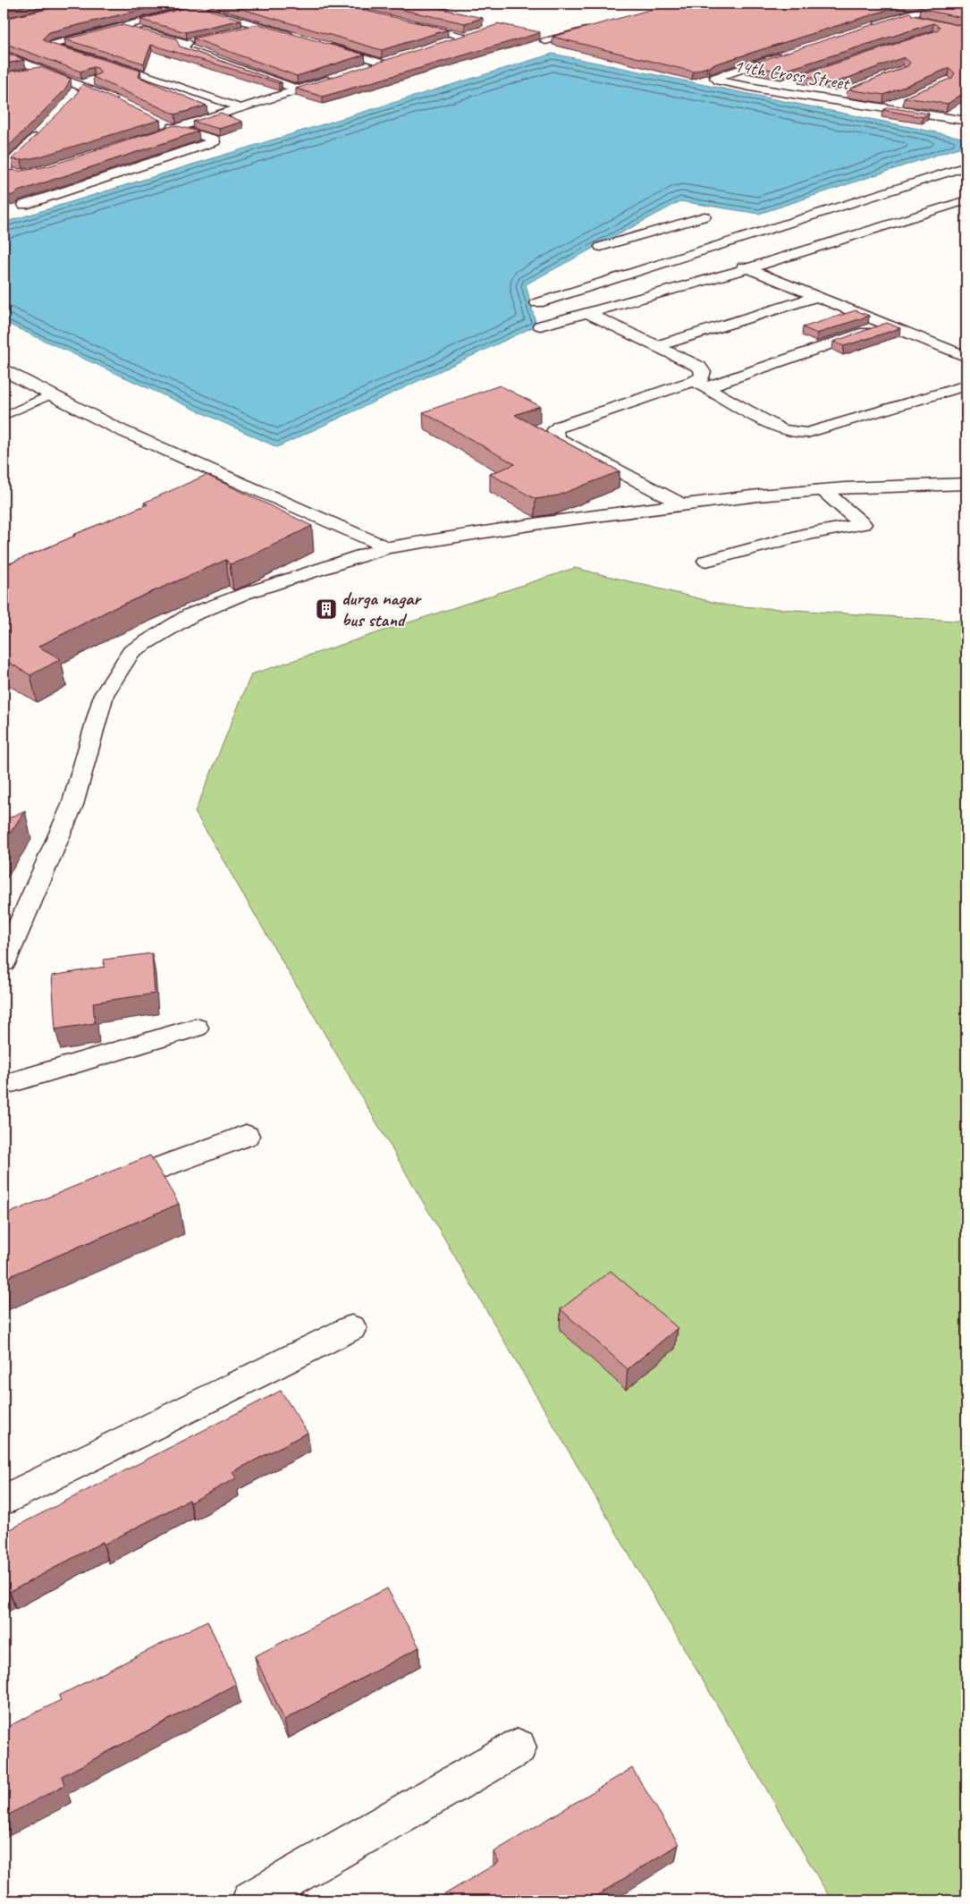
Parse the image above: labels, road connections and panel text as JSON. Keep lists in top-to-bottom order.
{
  "streets": {
    "street": ["14th Cross Street"]
  },
  "places": {
    "building": ["durga nagar bus stand"]
  }
}
